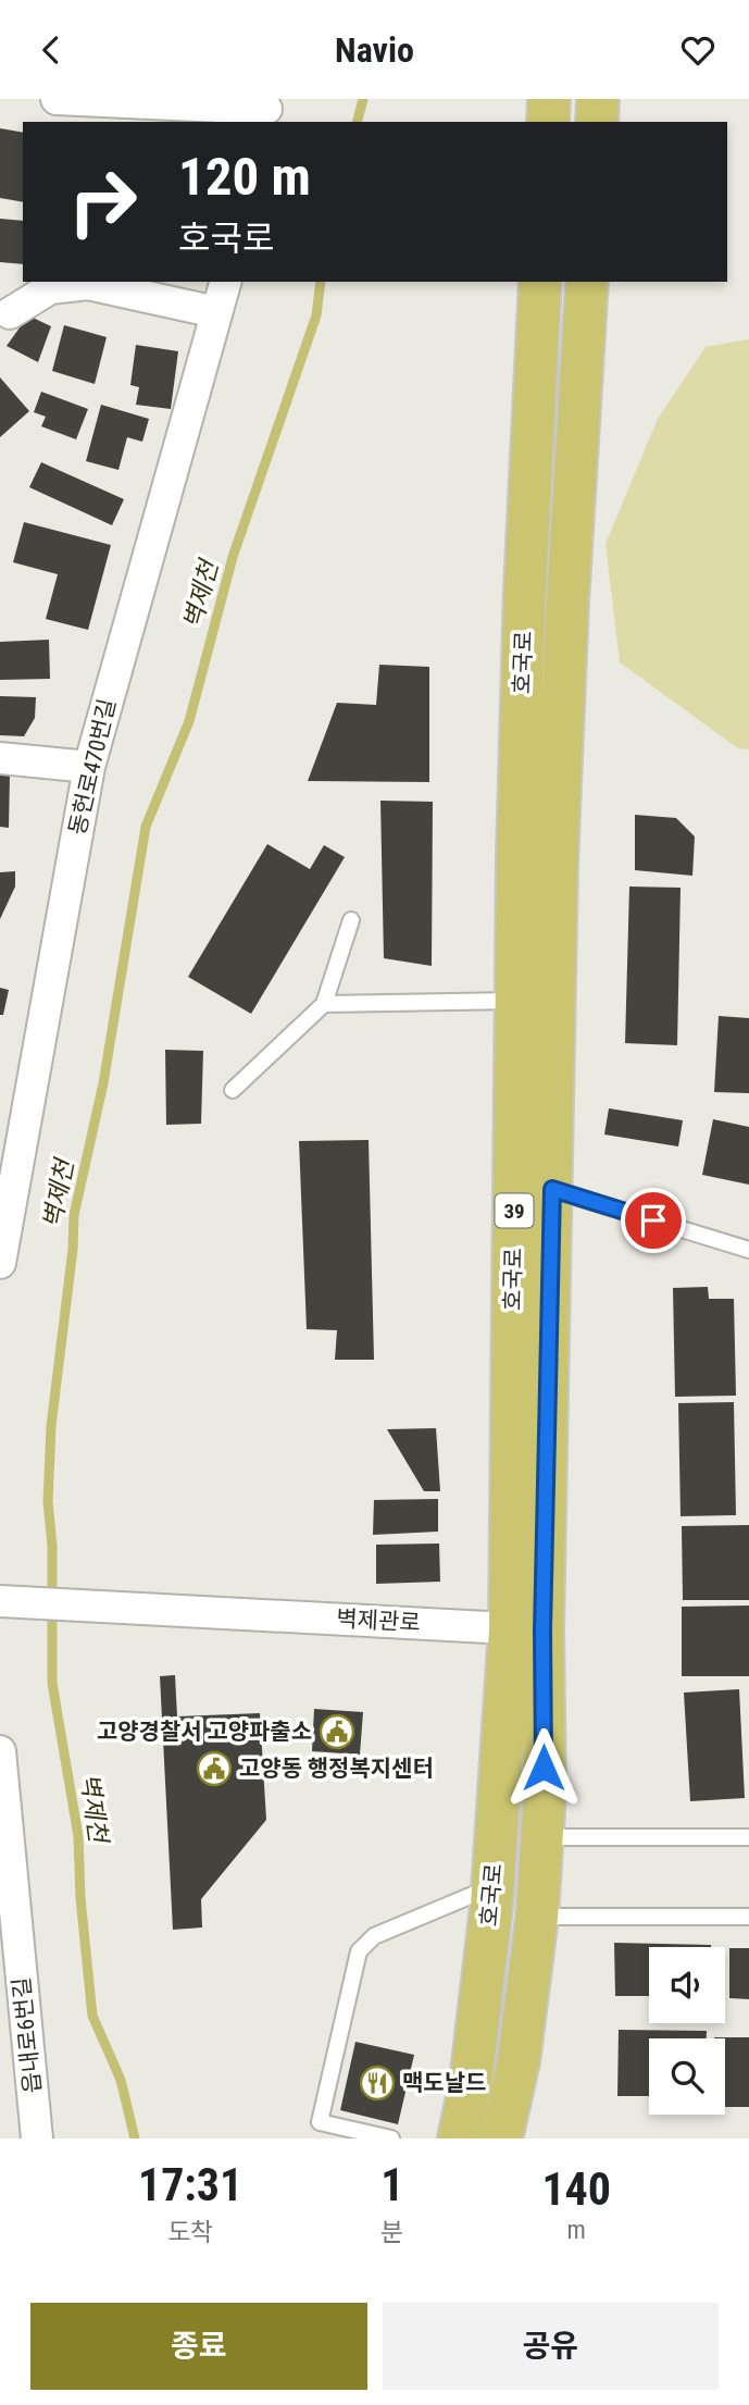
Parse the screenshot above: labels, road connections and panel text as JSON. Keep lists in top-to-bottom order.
{
  "streets": {
    "main road": ["호국로", "39"],
    "street": ["동헌로470번길", "벽제관로", "읍내로6번길"]
  },
  "crossings": [
    ["호국로", "벽제관로"]
  ],
  "water": ["벽제천"],
  "places": {
    "public building": ["고양경찰서 고양파출소", "고양동 행정복지센터"],
    "restaurant": ["맥도날드"]
  },
  "page": {
    "header": "Navio",
    "turn": ["120 m", "호국로"],
    "eta": [
      "17:31",
      "도착",
      "1",
      "분",
      "140",
      "m"
    ],
    "buttons": ["종료", "공유"]
  }
}
